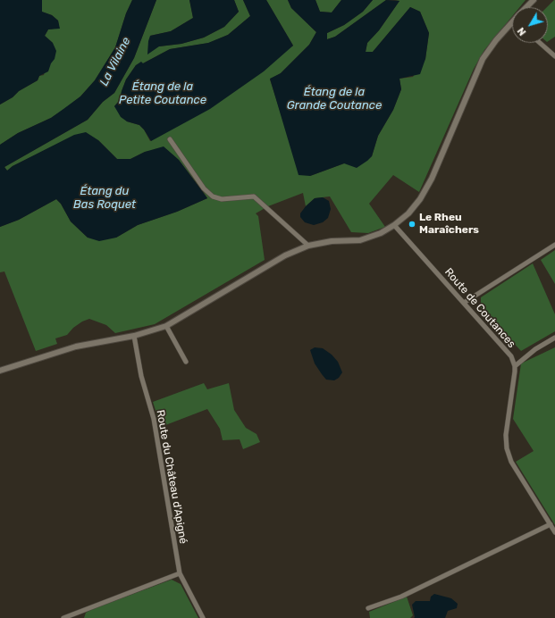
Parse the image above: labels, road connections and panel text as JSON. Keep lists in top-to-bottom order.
{
  "streets": {
    "street": ["Route de Coutances", "Route du Château d'Apigné"]
  },
  "water": [
    "La Vilaine",
    "Étang de la Petite Coutance",
    "Étang de la Grande Coutance",
    "Étang du Bas Roquet"
  ],
  "places": ["Le Rheu Maraîchers"],
  "north": "bottom left"
}
